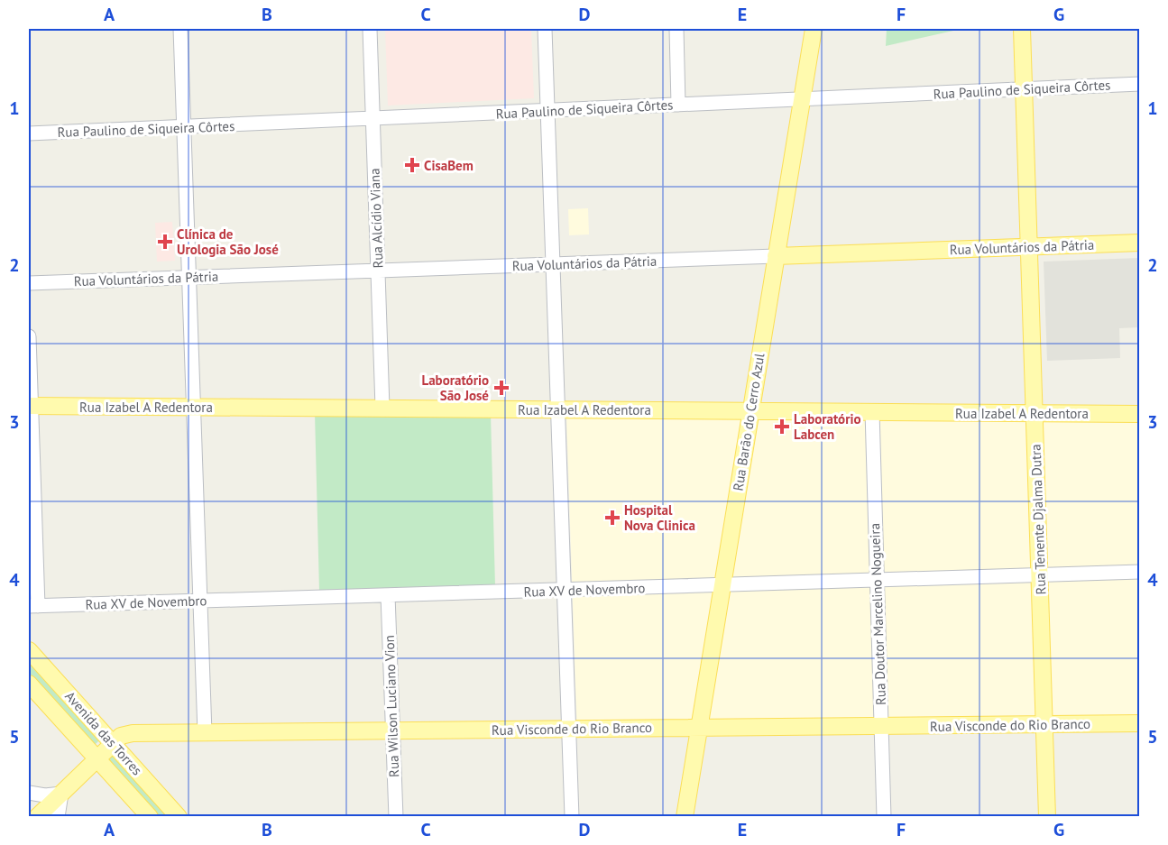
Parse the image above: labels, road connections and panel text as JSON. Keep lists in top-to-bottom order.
{
  "streets": {
    "main road": [
      "Rua Voluntários da Pátria",
      "Rua Izabel A Redentora",
      "Rua Barão do Cerro Azul",
      "Rua Tenente Djalma Dutra",
      "Rua Visconde do Rio Branco",
      "Avenida das Torres"
    ],
    "street": [
      "Rua Paulino de Siqueira Côrtes",
      "Rua Alcídio Viana",
      "Rua XV de Novembro",
      "Rua Doutor Marcelino Nogueira",
      "Rua Wilson Luciano Vion"
    ]
  },
  "crossings": [
    ["Rua Paulino de Siqueira Côrtes", "Rua Alcídio Viana"],
    ["Rua Paulino de Siqueira Côrtes", "Rua Barão do Cerro Azul"],
    ["Rua Paulino de Siqueira Côrtes", "Rua Tenente Djalma Dutra"],
    ["Rua Alcídio Viana", "Rua Voluntários da Pátria"],
    ["Rua Alcídio Viana", "Rua Izabel A Redentora"],
    ["Rua Voluntários da Pátria", "Rua Barão do Cerro Azul"],
    ["Rua Voluntários da Pátria", "Rua Tenente Djalma Dutra"],
    ["Rua Izabel A Redentora", "Rua Barão do Cerro Azul"],
    ["Rua Izabel A Redentora", "Rua Tenente Djalma Dutra"],
    ["Rua Izabel A Redentora", "Rua Doutor Marcelino Nogueira"],
    ["Rua Barão do Cerro Azul", "Rua XV de Novembro"],
    ["Rua Barão do Cerro Azul", "Rua Visconde do Rio Branco"],
    ["Rua Tenente Djalma Dutra", "Rua XV de Novembro"],
    ["Rua Tenente Djalma Dutra", "Rua Visconde do Rio Branco"],
    ["Rua XV de Novembro", "Rua Doutor Marcelino Nogueira"],
    ["Rua XV de Novembro", "Rua Wilson Luciano Vion"],
    ["Rua Doutor Marcelino Nogueira", "Rua Visconde do Rio Branco"],
    ["Rua Wilson Luciano Vion", "Rua Visconde do Rio Branco"],
    ["Rua Visconde do Rio Branco", "Avenida das Torres"]
  ],
  "places": {
    "health": [
      "CisaBem",
      "Clínica de Urologia São José",
      "Laboratório São José",
      "Laboratório Labcen",
      "Hospital Nova Clinica"
    ]
  },
  "grid": {
    "columns": [
      "A",
      "B",
      "C",
      "D",
      "E",
      "F",
      "G"
    ],
    "rows": [
      "1",
      "2",
      "3",
      "4",
      "5"
    ]
  }
}
